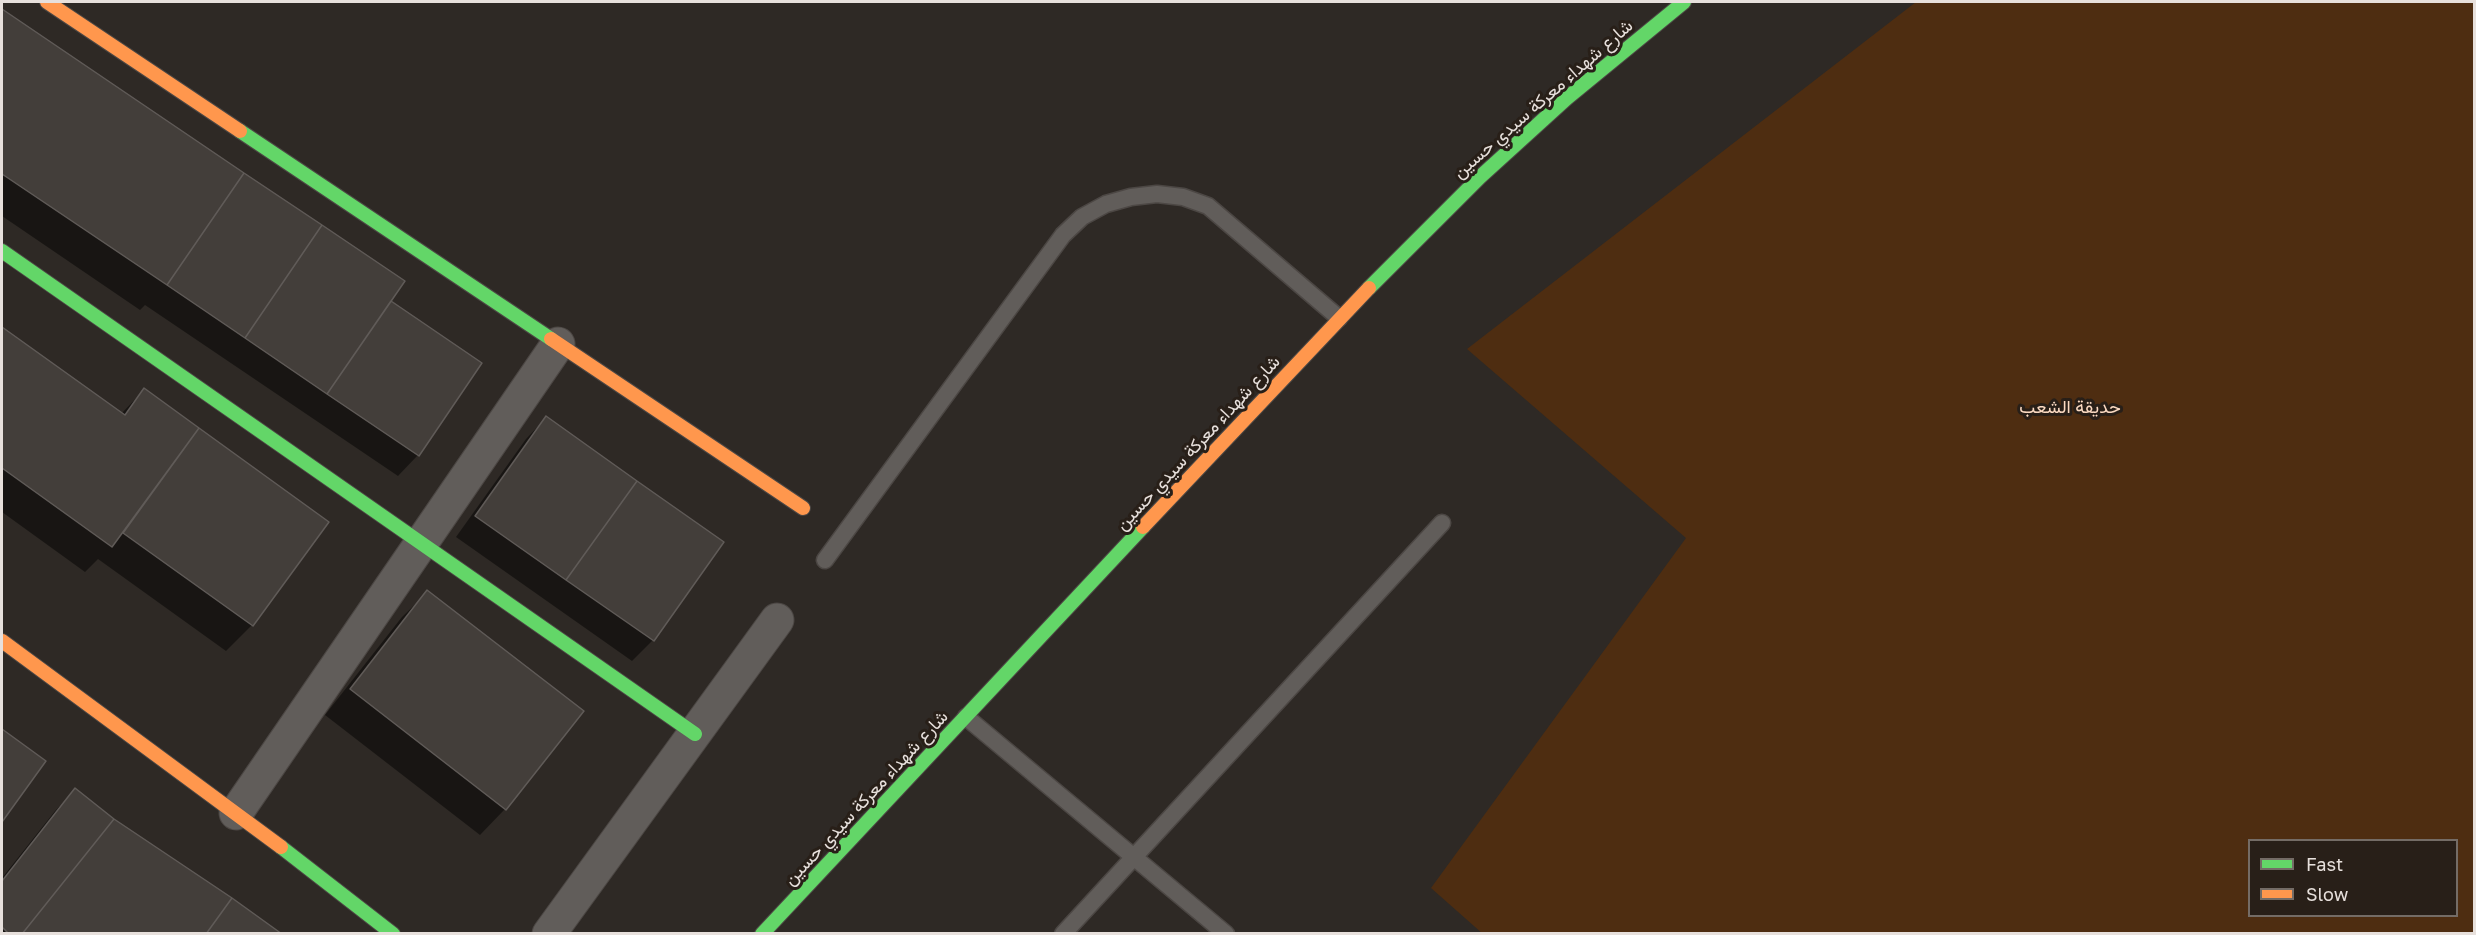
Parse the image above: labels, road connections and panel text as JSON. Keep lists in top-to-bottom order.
{
  "streets": {
    "street": ["شارع شهداء معركة سيدي حسين"]
  },
  "parks": ["حديقة الشعب"],
  "legend": ["Fast", "Slow"]
}
